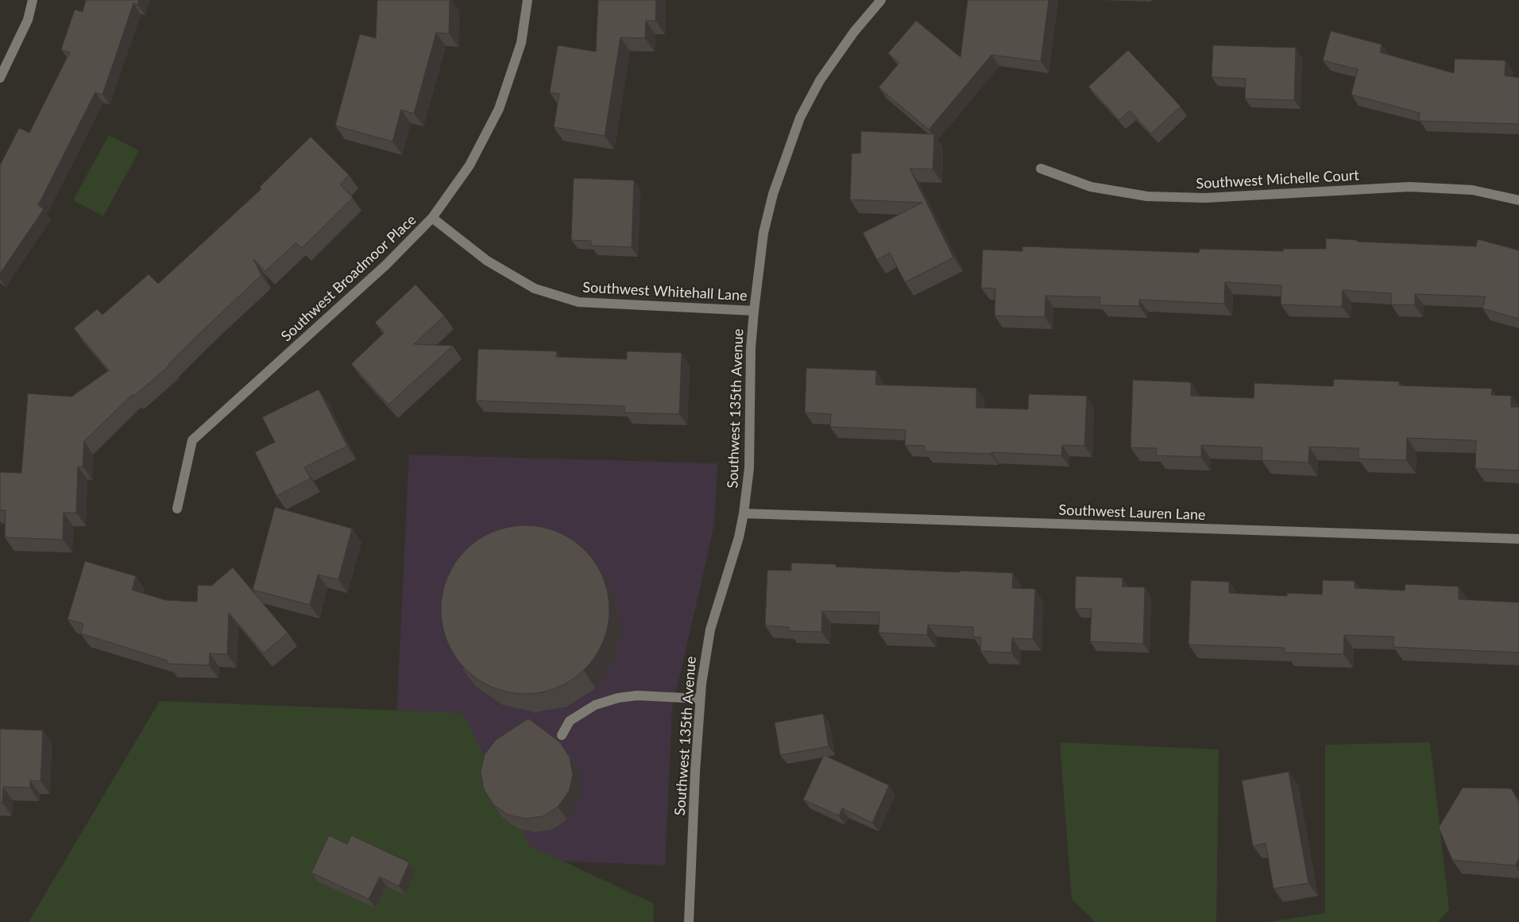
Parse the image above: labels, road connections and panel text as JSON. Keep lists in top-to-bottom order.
{
  "streets": {
    "street": [
      "Southwest Michelle Court",
      "Southwest Broadmoor Place",
      "Southwest Whitehall Lane",
      "Southwest 135th Avenue",
      "Southwest Lauren Lane"
    ]
  },
  "crossings": [
    ["Southwest Broadmoor Place", "Southwest Whitehall Lane"],
    ["Southwest Whitehall Lane", "Southwest 135th Avenue"],
    ["Southwest 135th Avenue", "Southwest Lauren Lane"]
  ]
}
